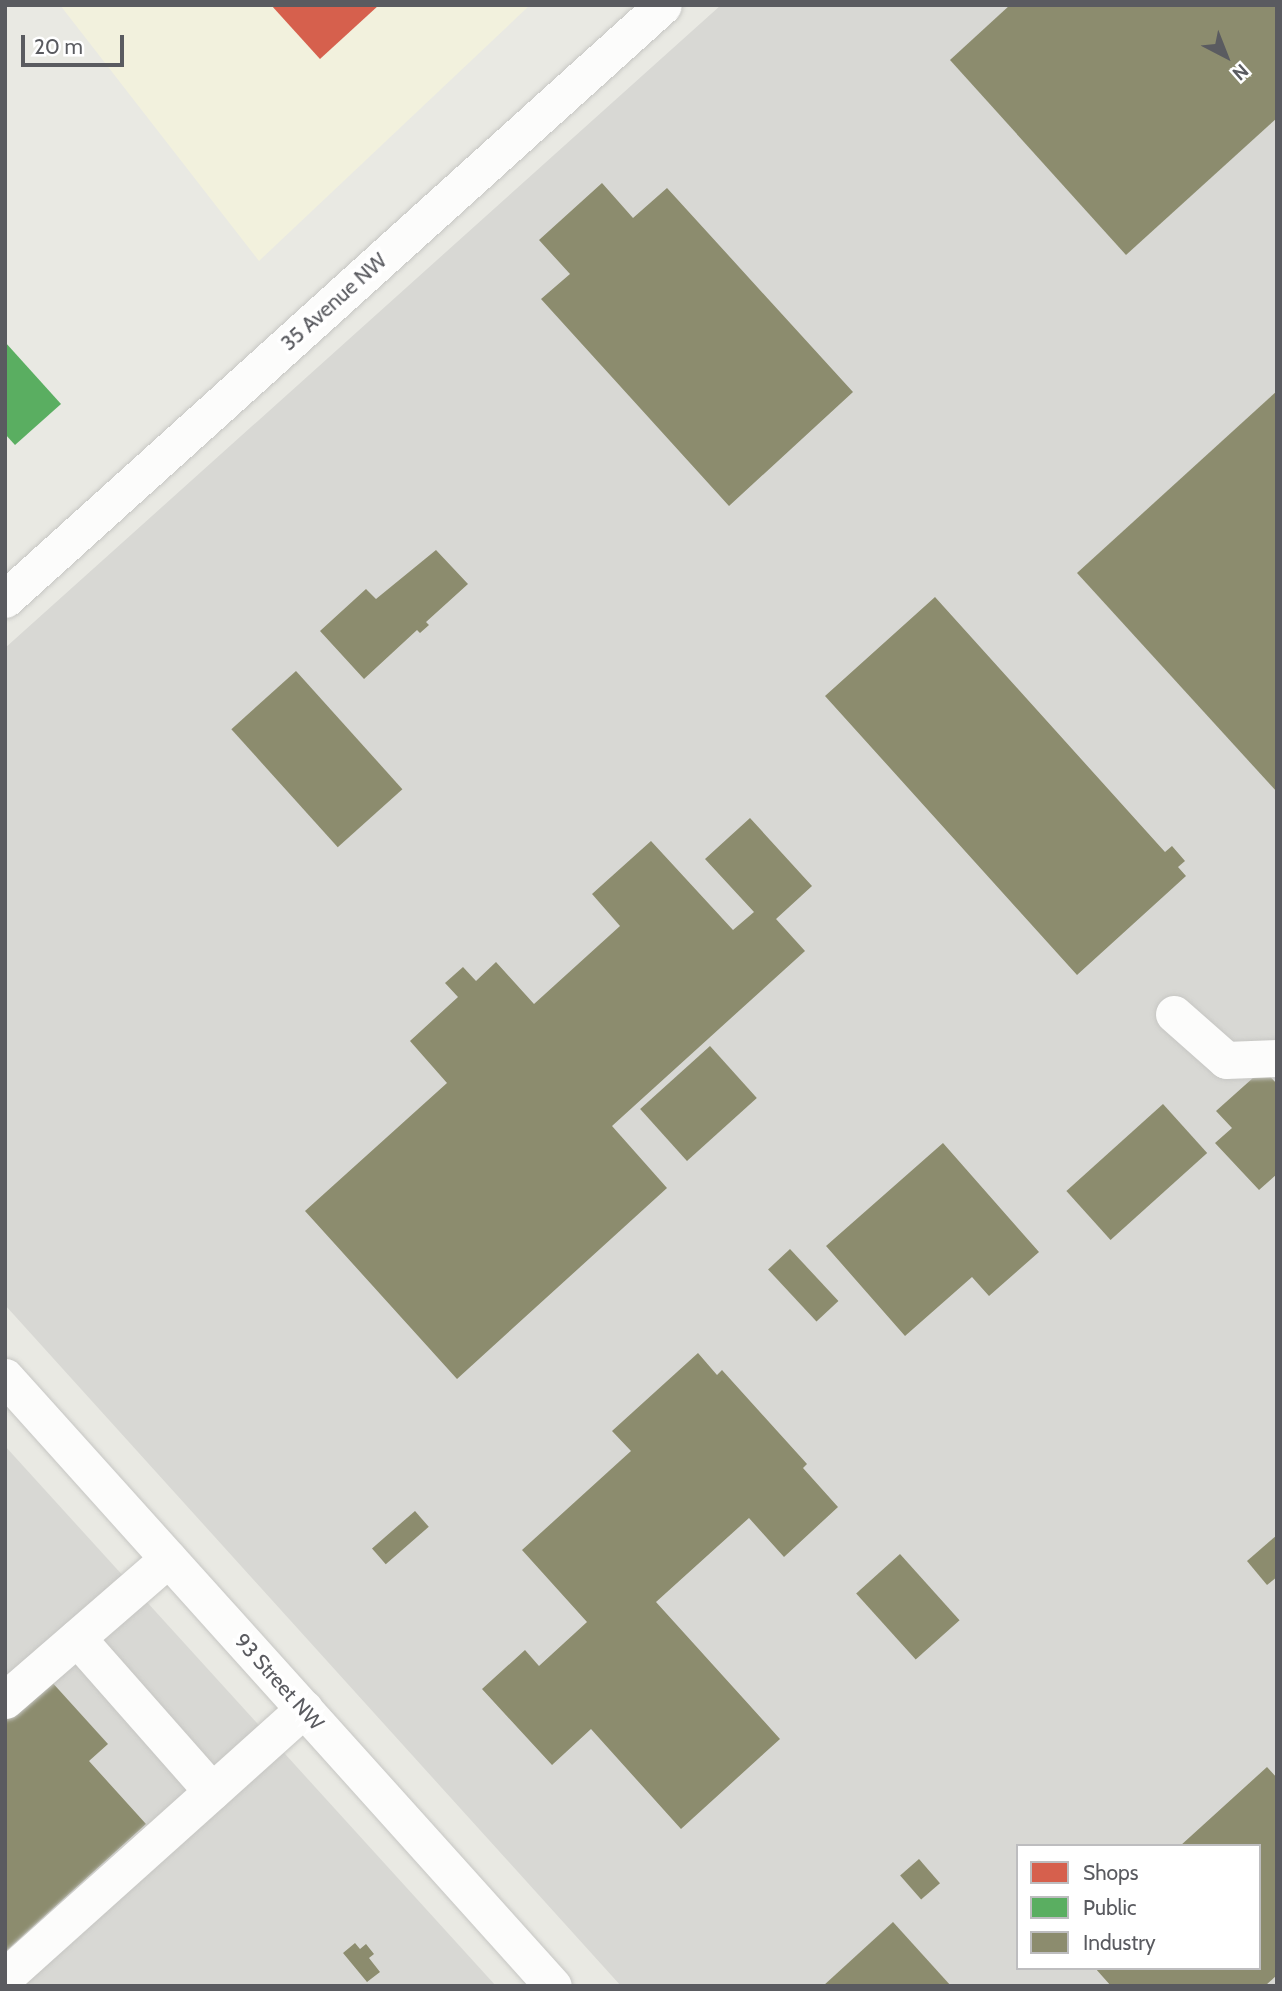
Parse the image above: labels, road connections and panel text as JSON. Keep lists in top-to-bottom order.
{
  "streets": {
    "street": ["35 Avenue NW", "93 Street NW"]
  },
  "legend": ["Shops", "Public", "Industry"],
  "scale_bar": "20 m",
  "north": "bottom right"
}
